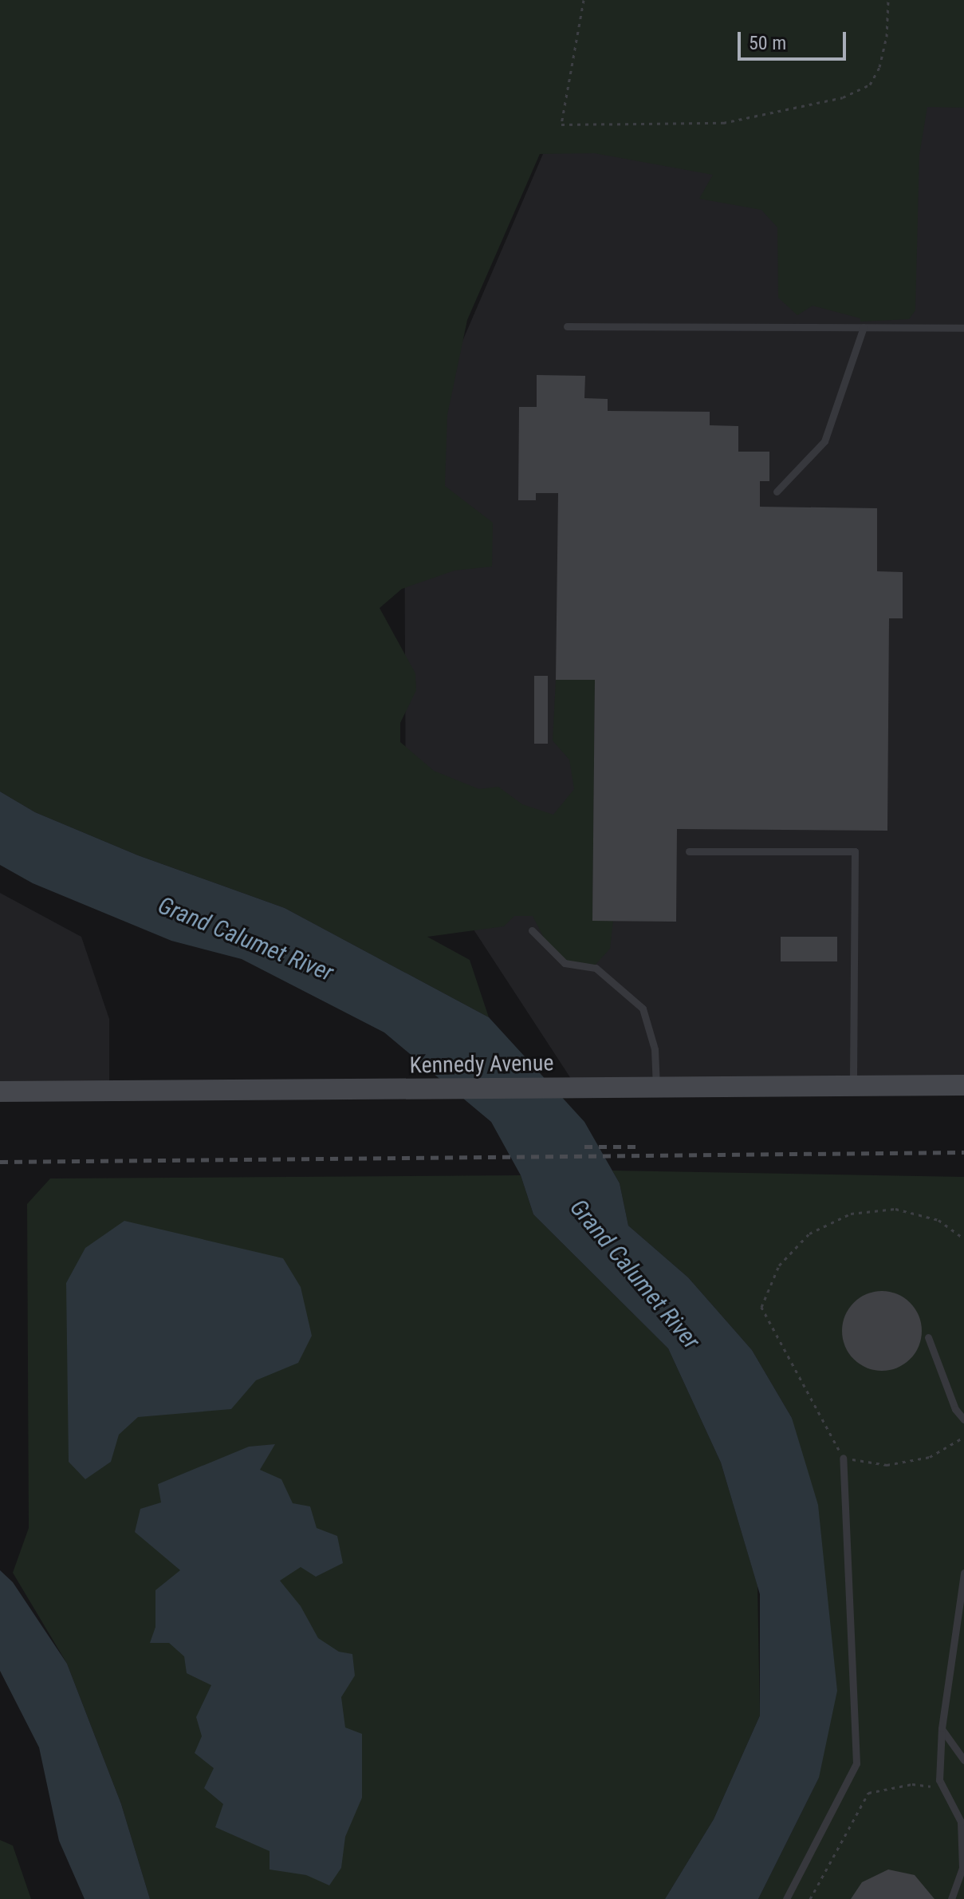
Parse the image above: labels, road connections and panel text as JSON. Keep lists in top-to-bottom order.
{
  "streets": {
    "main road": ["Kennedy Avenue"]
  },
  "water": ["Grand Calumet River"],
  "scale_bar": "50 m"
}
